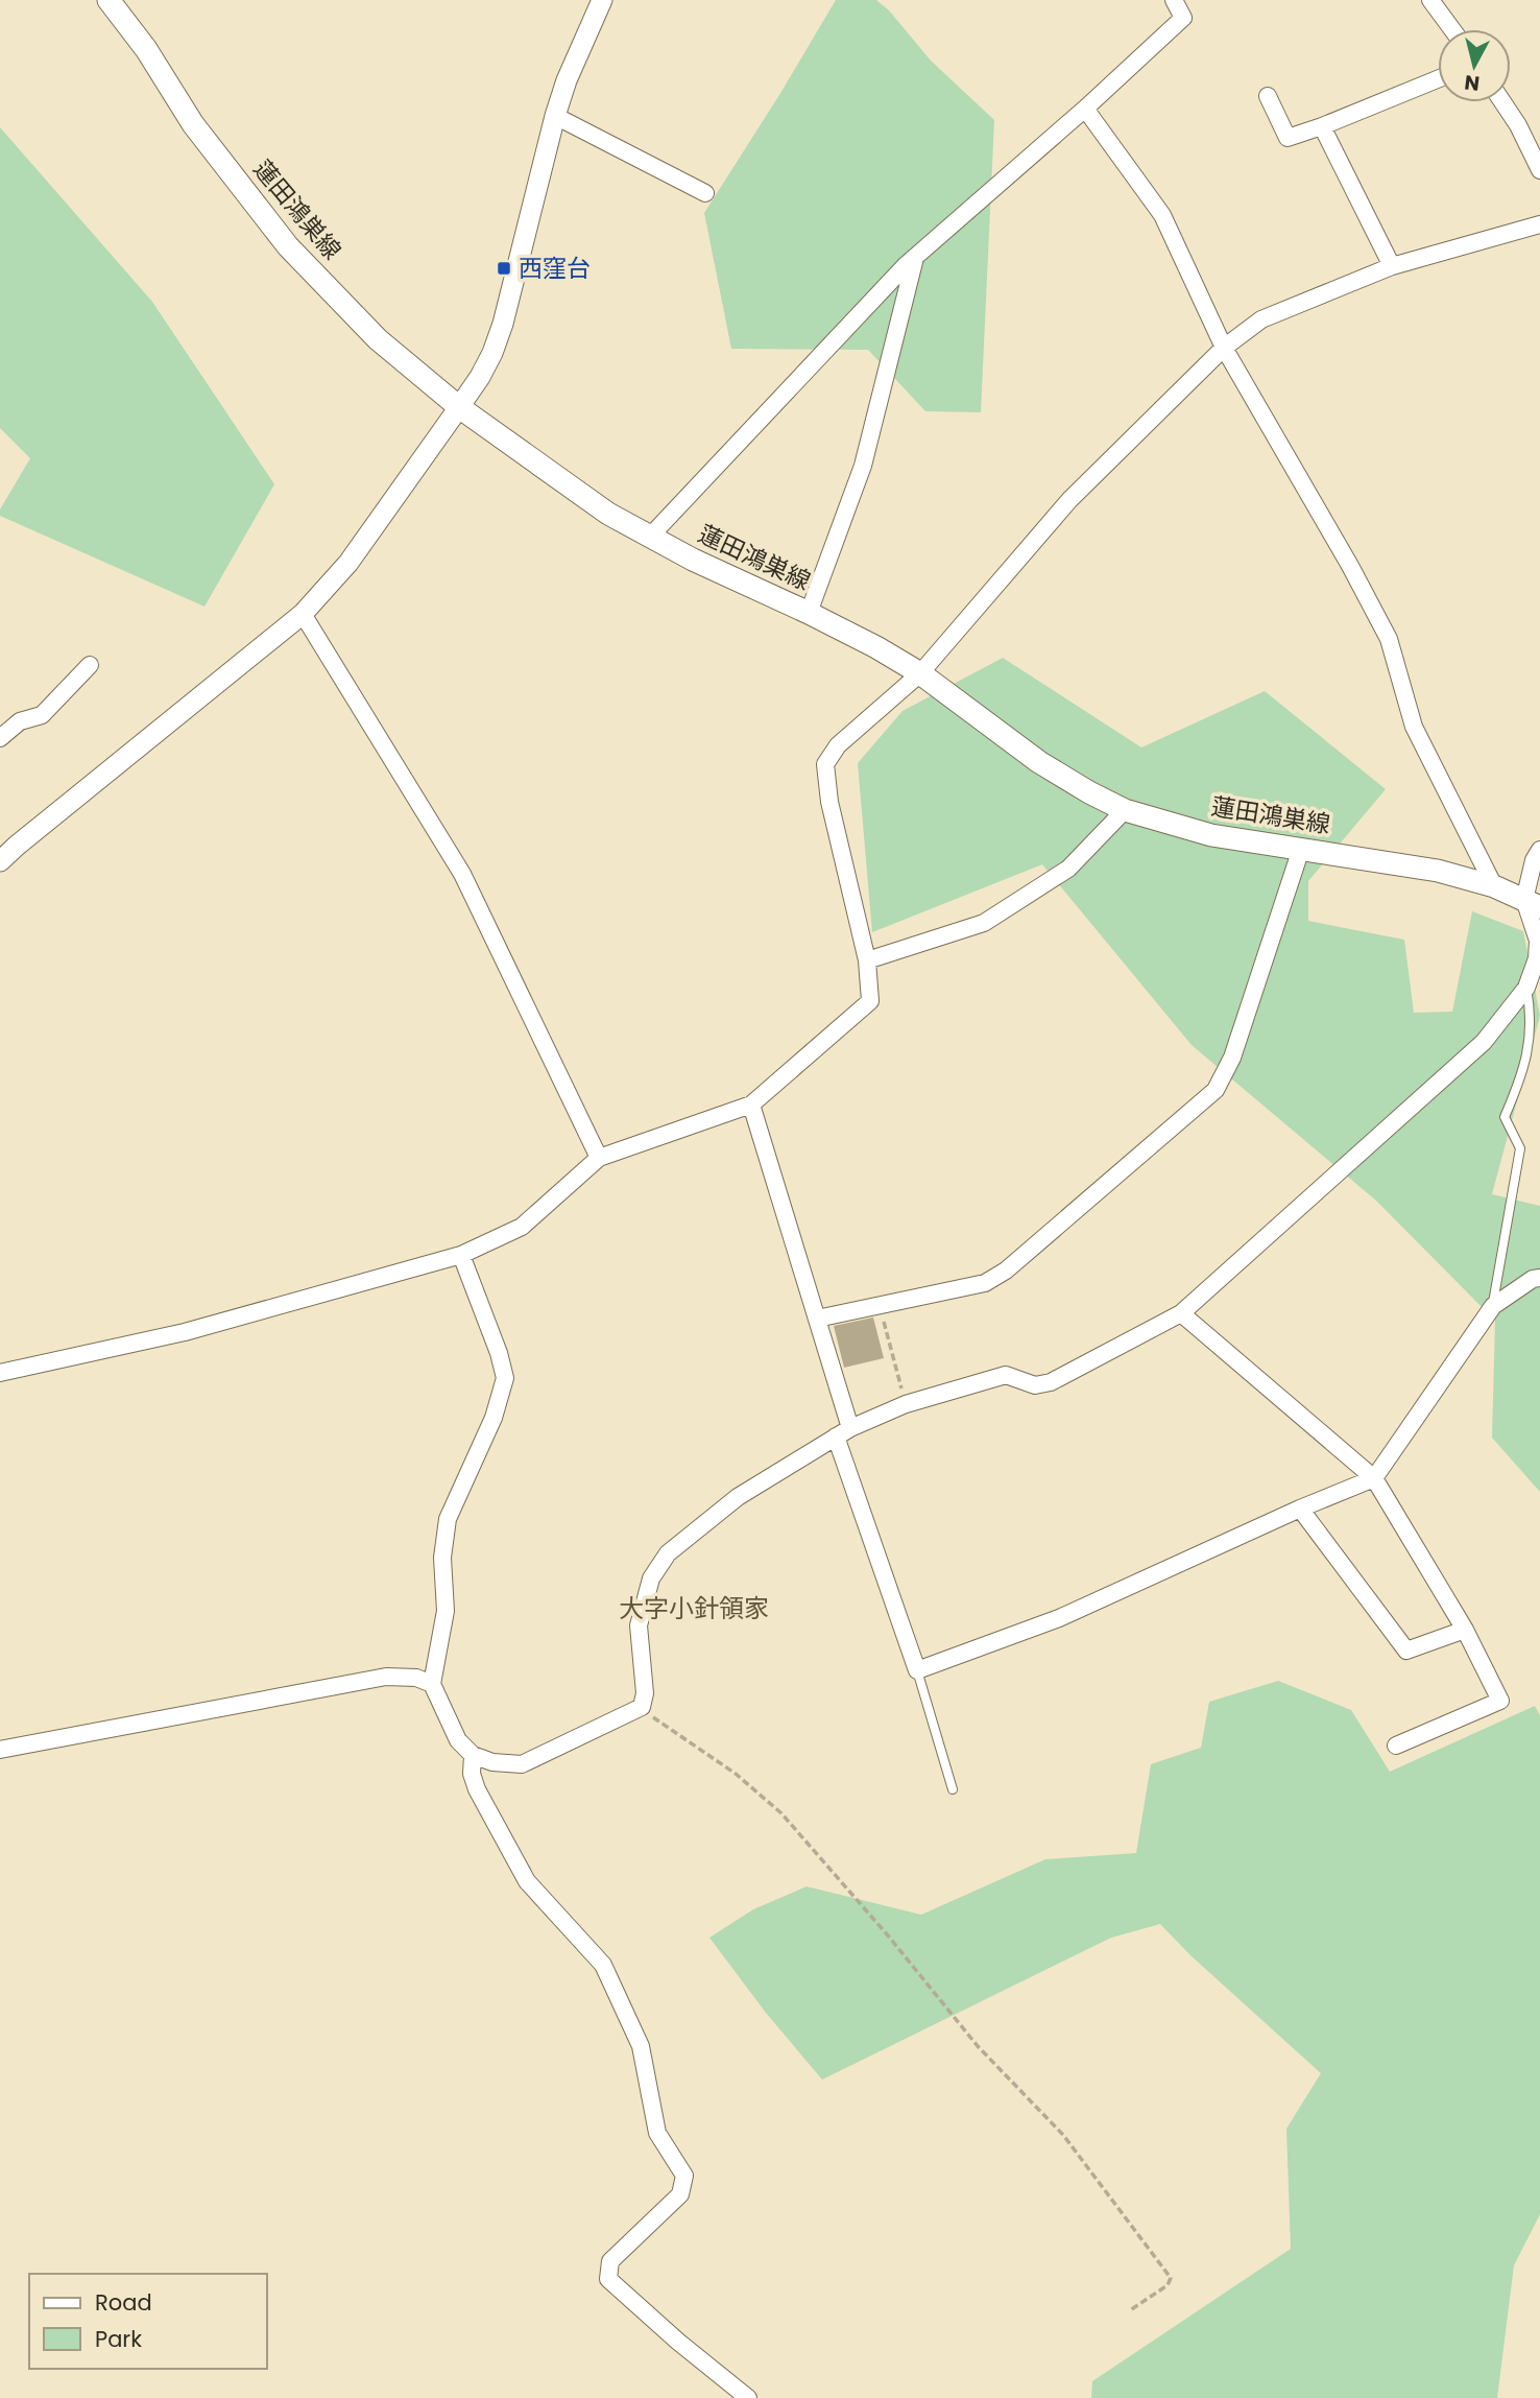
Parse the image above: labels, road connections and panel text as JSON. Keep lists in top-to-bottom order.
{
  "streets": {
    "main road": ["蓮田鴻巣線"]
  },
  "districts": ["大字小針領家"],
  "places": {
    "transit": ["西窪台"]
  },
  "legend": ["Road", "Park"],
  "north": "bottom"
}
